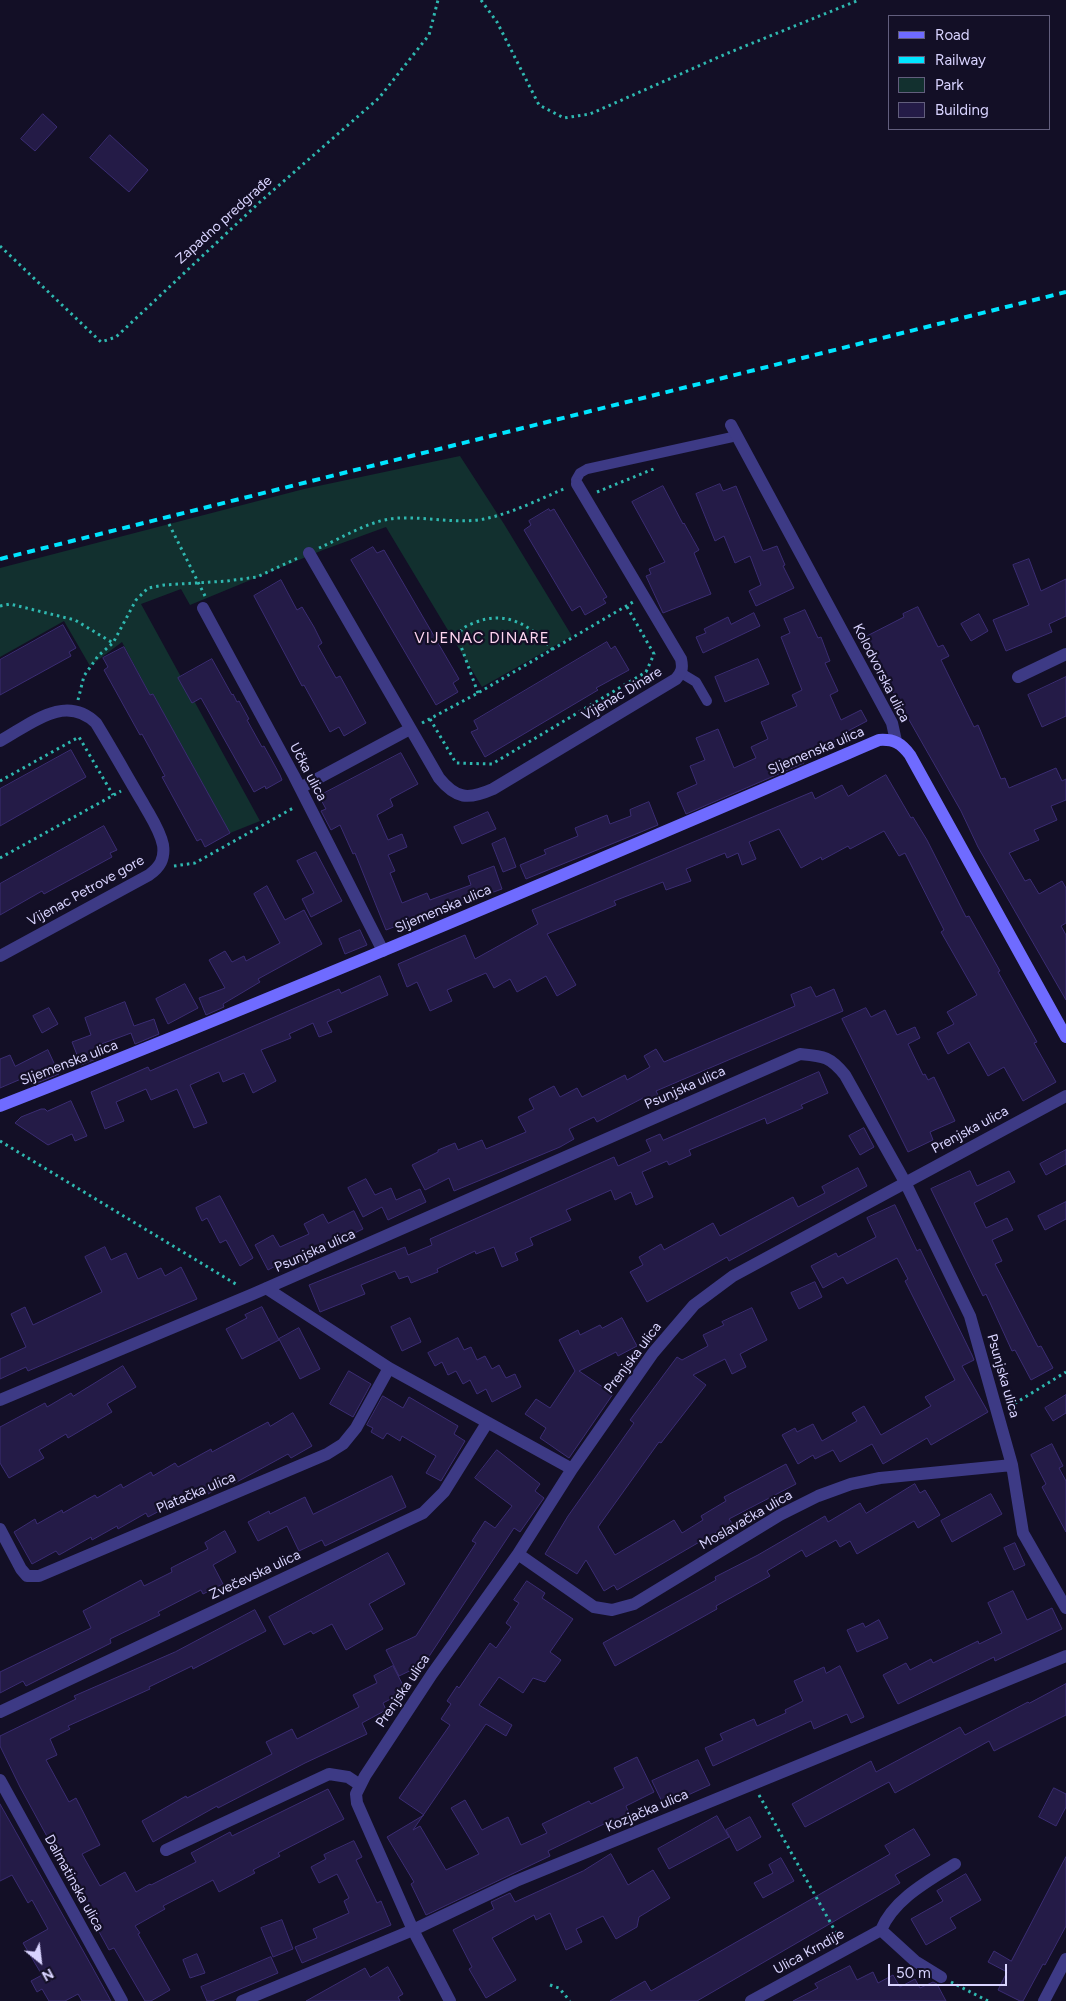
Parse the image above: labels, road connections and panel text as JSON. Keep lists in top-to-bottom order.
{
  "streets": {
    "street": [
      "Kolodvorska ulica",
      "Vijenac Dinare",
      "Sljemenska ulica",
      "Učka ulica",
      "Vijenac Petrove gore",
      "Psunjska ulica",
      "Prenjska ulica",
      "Platačka ulica",
      "Moslavačka ulica",
      "Zvečevska ulica",
      "Kozjačka ulica",
      "Dalmatinska ulica",
      "Ulica Krndije"
    ],
    "path": ["Zapadno predgrađe"]
  },
  "crossings": [
    ["Kolodvorska ulica", "Sljemenska ulica"],
    ["Sljemenska ulica", "Učka ulica"],
    ["Psunjska ulica", "Prenjska ulica"],
    ["Psunjska ulica", "Moslavačka ulica"],
    ["Prenjska ulica", "Moslavačka ulica"],
    ["Prenjska ulica", "Kozjačka ulica"]
  ],
  "districts": ["VIJENAC DINARE"],
  "legend": [
    "Road",
    "Railway",
    "Park",
    "Building"
  ],
  "scale_bar": "50 m",
  "north": "bottom right"
}
